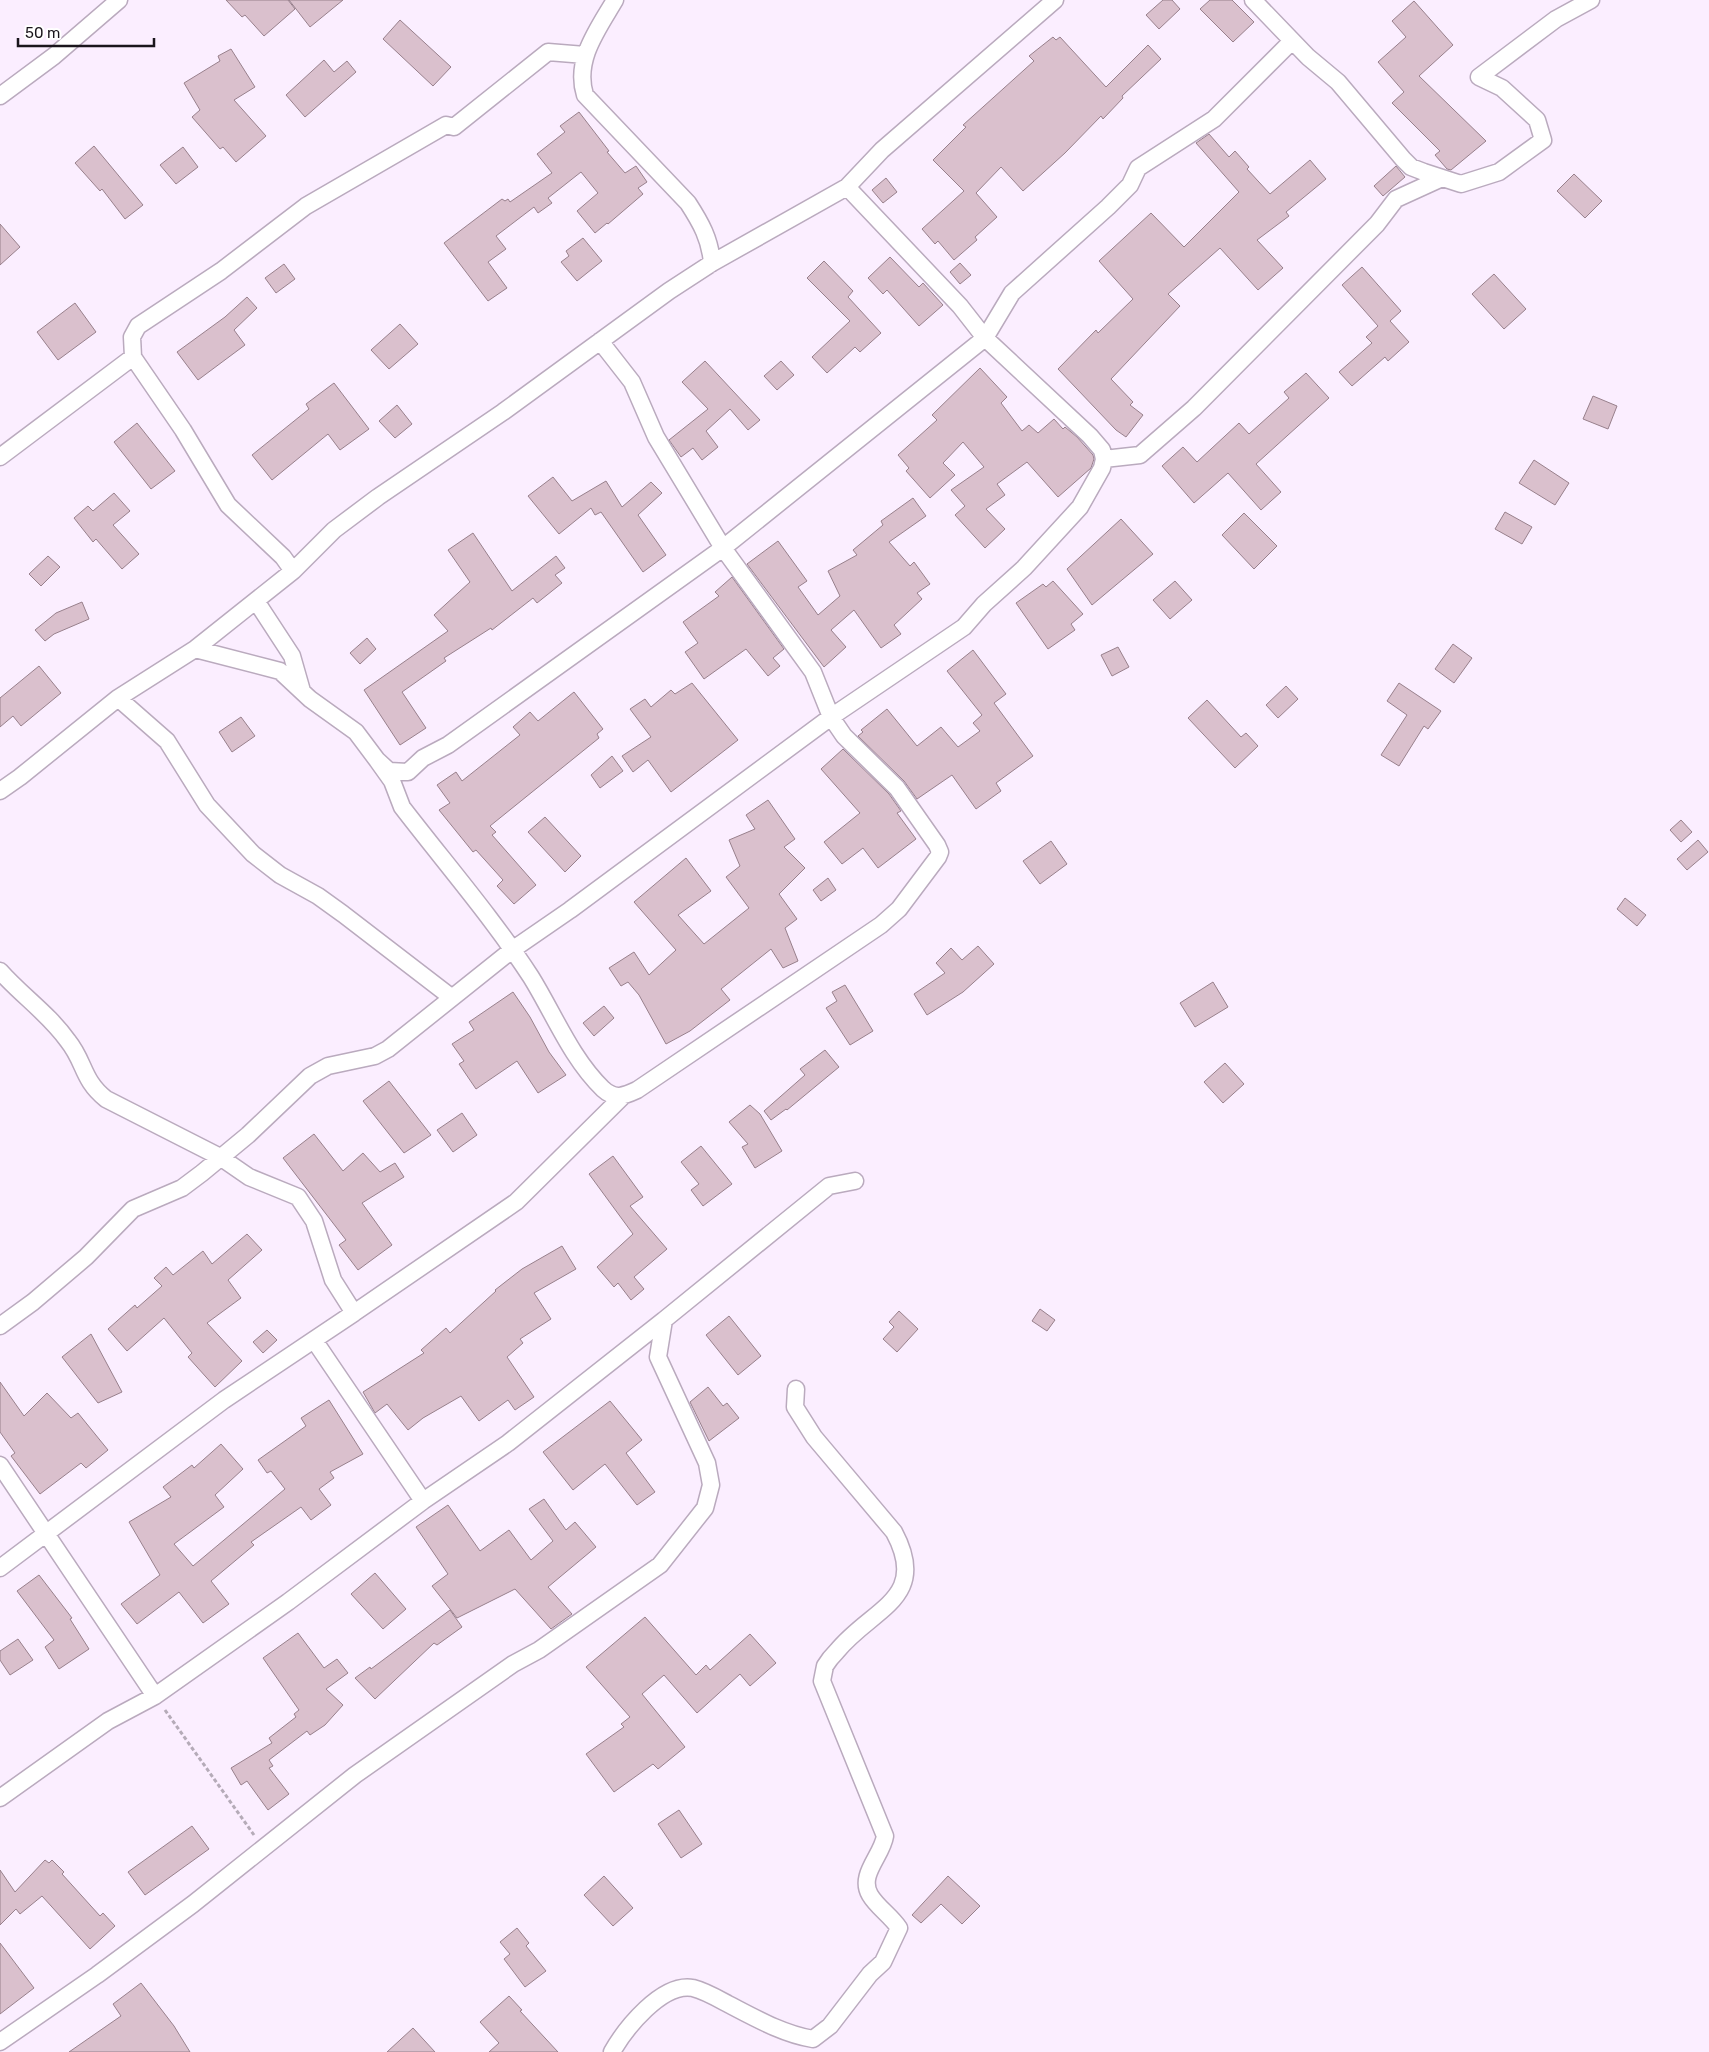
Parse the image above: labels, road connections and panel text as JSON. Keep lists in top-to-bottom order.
{
  "scale_bar": "50 m"
}
